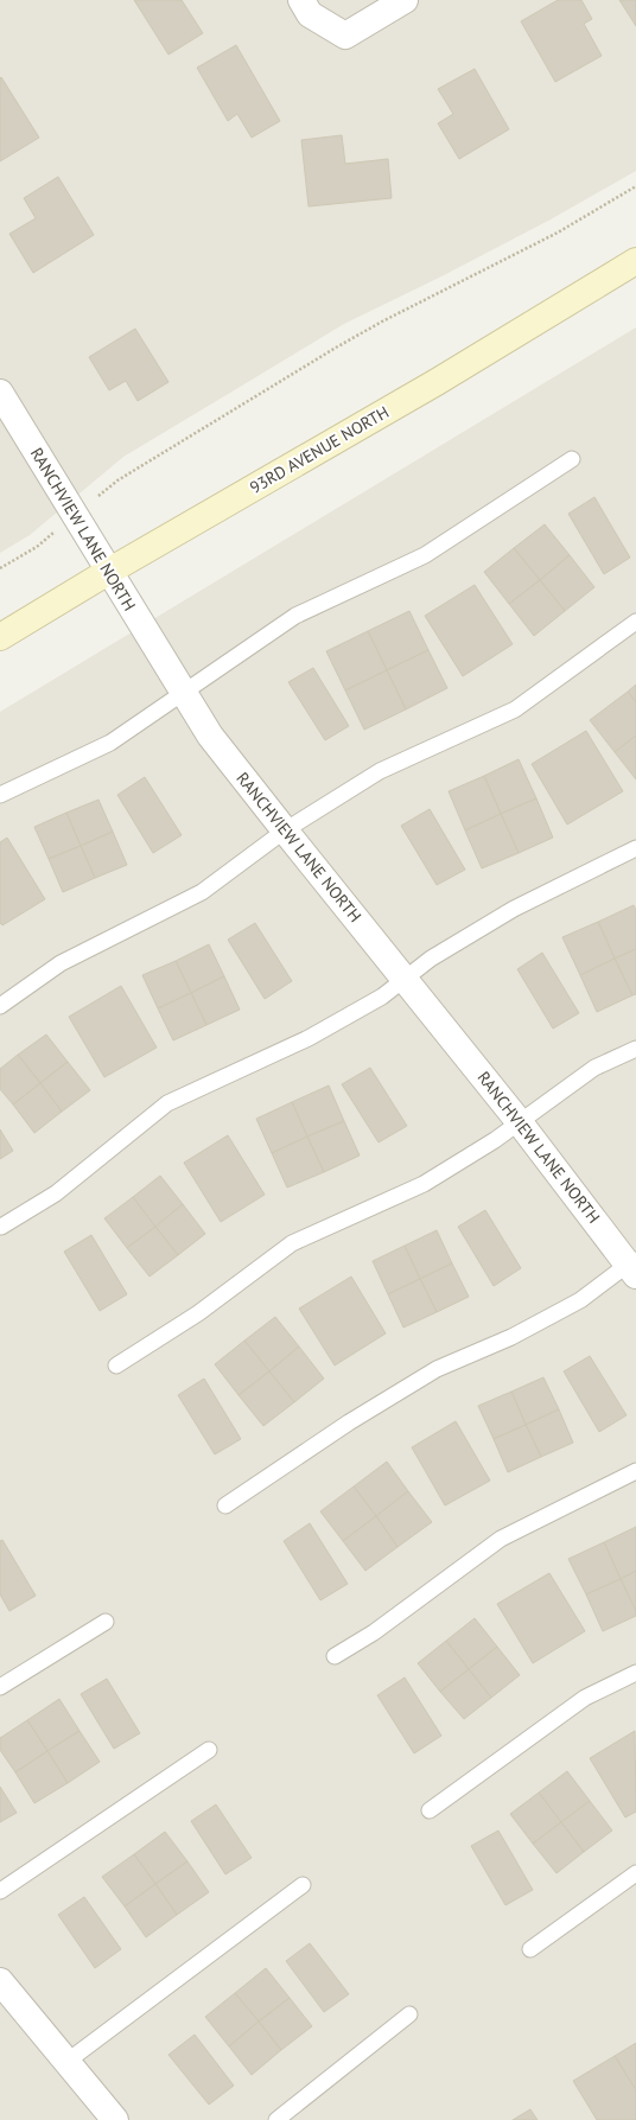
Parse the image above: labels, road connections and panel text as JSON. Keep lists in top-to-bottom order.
{
  "streets": {
    "main road": ["93RD AVENUE NORTH"],
    "street": ["RANCHVIEW LANE NORTH"]
  },
  "crossings": [
    ["93RD AVENUE NORTH", "RANCHVIEW LANE NORTH"]
  ]
}
